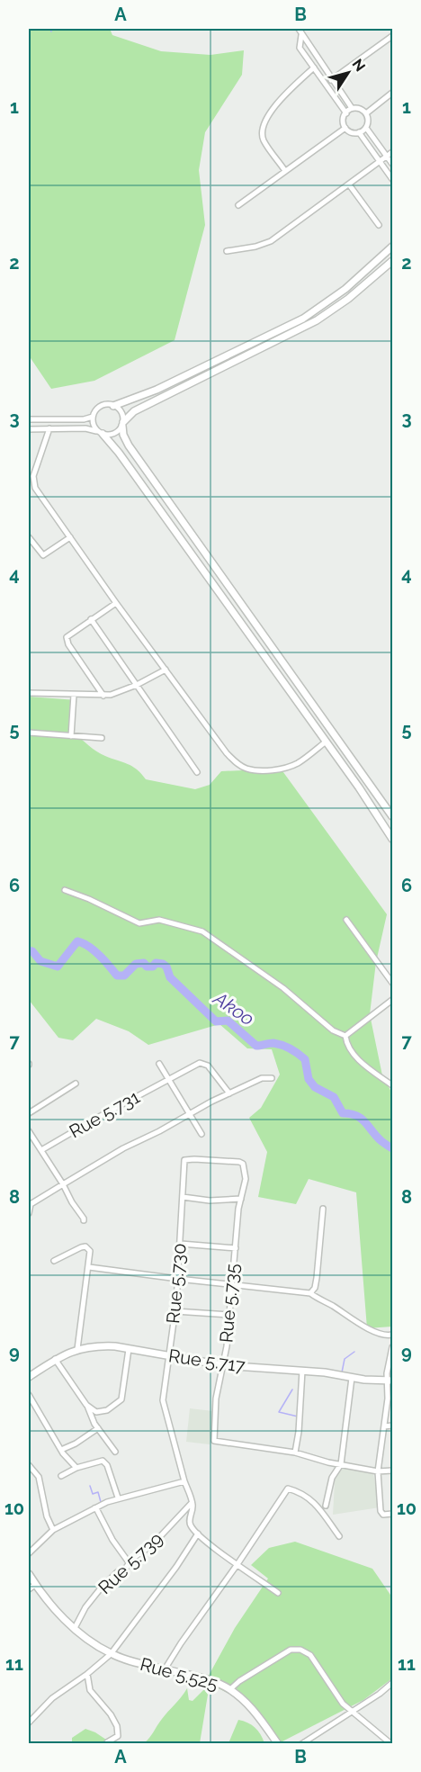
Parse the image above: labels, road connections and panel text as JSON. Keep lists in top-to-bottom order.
{
  "streets": {
    "street": [
      "Rue 5.731",
      "Rue 5.730",
      "Rue 5.735",
      "Rue 5.717",
      "Rue 5.739",
      "Rue 5.525"
    ]
  },
  "crossings": [
    ["Rue 5.730", "Rue 5.735"],
    ["Rue 5.730", "Rue 5.717"],
    ["Rue 5.730", "Rue 5.739"],
    ["Rue 5.735", "Rue 5.717"],
    ["Rue 5.739", "Rue 5.525"]
  ],
  "water": ["Akoo"],
  "north": "top right",
  "grid": {
    "columns": ["A", "B"],
    "rows": [
      "1",
      "2",
      "3",
      "4",
      "5",
      "6",
      "7",
      "8",
      "9",
      "10",
      "11"
    ]
  }
}
